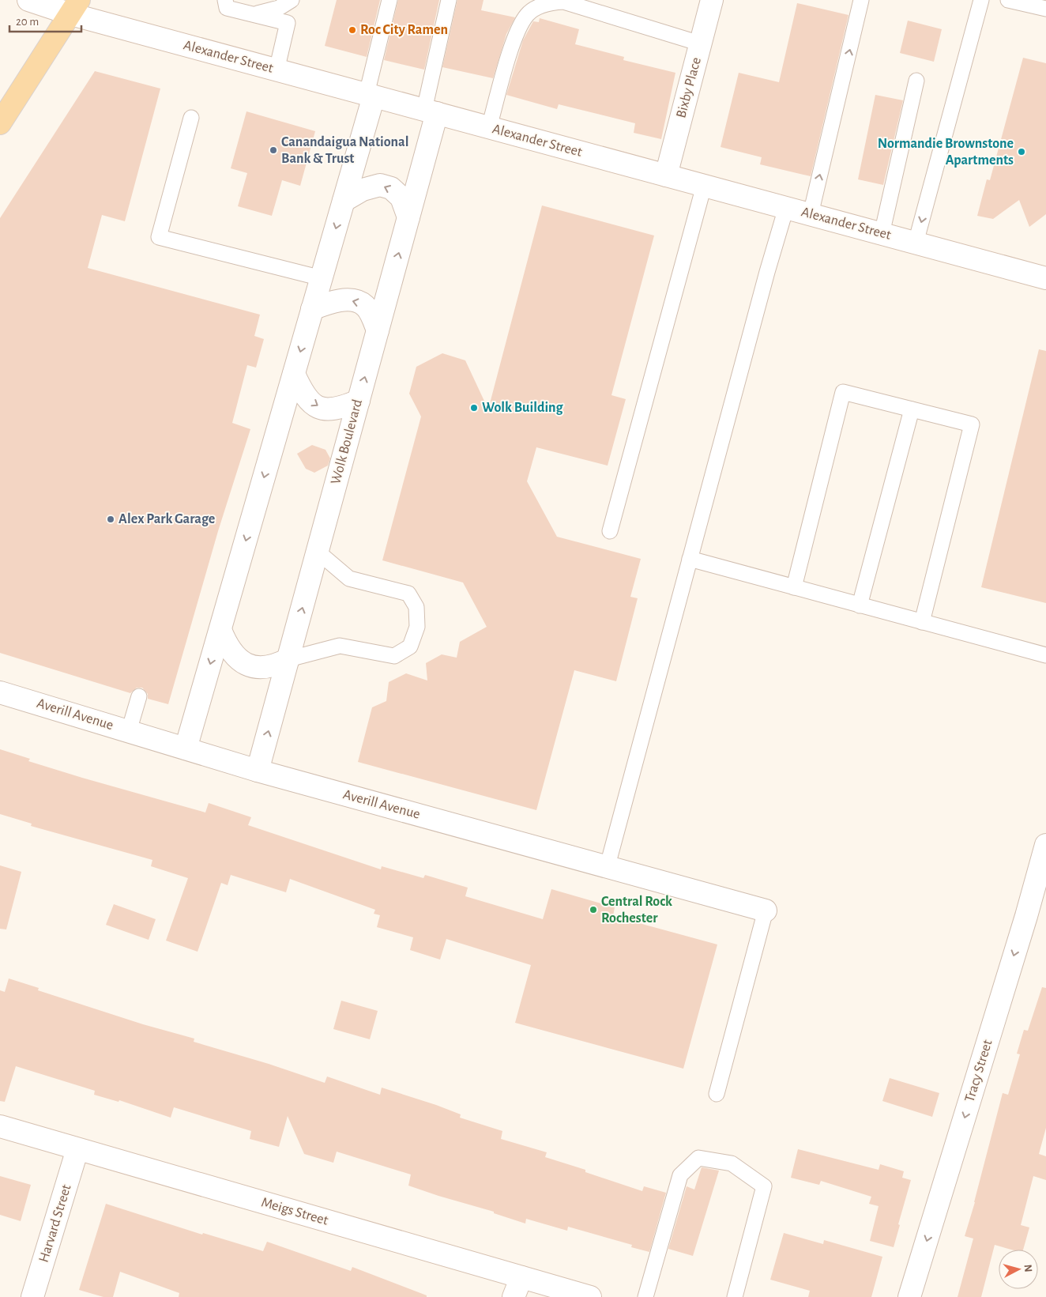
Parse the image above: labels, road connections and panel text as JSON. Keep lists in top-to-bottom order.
{
  "streets": {
    "street": [
      "Alexander Street",
      "Bixby Place",
      "Wolk Boulevard",
      "Averill Avenue",
      "Tracy Street",
      "Meigs Street",
      "Harvard Street"
    ]
  },
  "crossings": [
    ["Alexander Street", "Bixby Place"],
    ["Alexander Street", "Wolk Boulevard"],
    ["Wolk Boulevard", "Averill Avenue"],
    ["Meigs Street", "Harvard Street"]
  ],
  "one_way": ["Tracy Street"],
  "places": [
    "Roc City Ramen",
    "Canandaigua National Bank & Trust",
    "Normandie Brownstone Apartments",
    "Wolk Building",
    "Alex Park Garage",
    "Central Rock Rochester"
  ],
  "scale_bar": "20 m",
  "north": "right"
}
